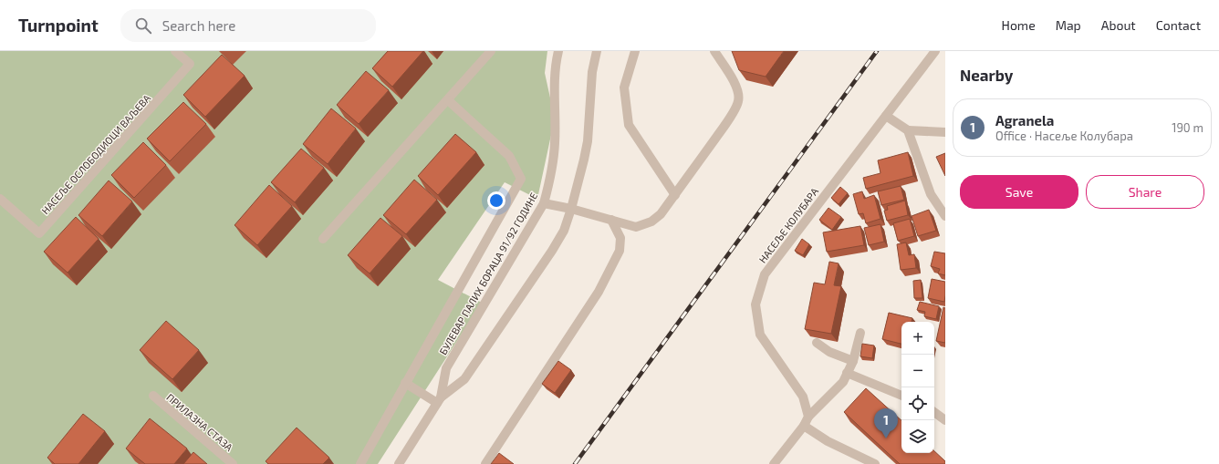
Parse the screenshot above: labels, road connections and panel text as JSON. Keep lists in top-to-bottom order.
{
  "streets": {
    "street": [
      "НАСЕЉЕ ОСЛОБОДИОЦИ ВАЉЕВА",
      "НАСЕЉЕ КОЛУБАРА",
      "БУЛЕВАР ПАЛИХ БОРАЦА 91/92 ГОДИНЕ",
      "ПРИЛАЗНА СТАЗА"
    ]
  },
  "page": {
    "header": "Turnpoint",
    "search": "Search here",
    "nav": [
      "Home",
      "Map",
      "About",
      "Contact"
    ],
    "heading": "Nearby",
    "list": [
      {
        "mark": "1",
        "name": "Agranela",
        "note": "Office · Насеље Колубара",
        "value": "190 m"
      }
    ],
    "buttons": ["Save", "Share"],
    "map_buttons": ["+", "−"],
    "pins": "1"
  }
}
